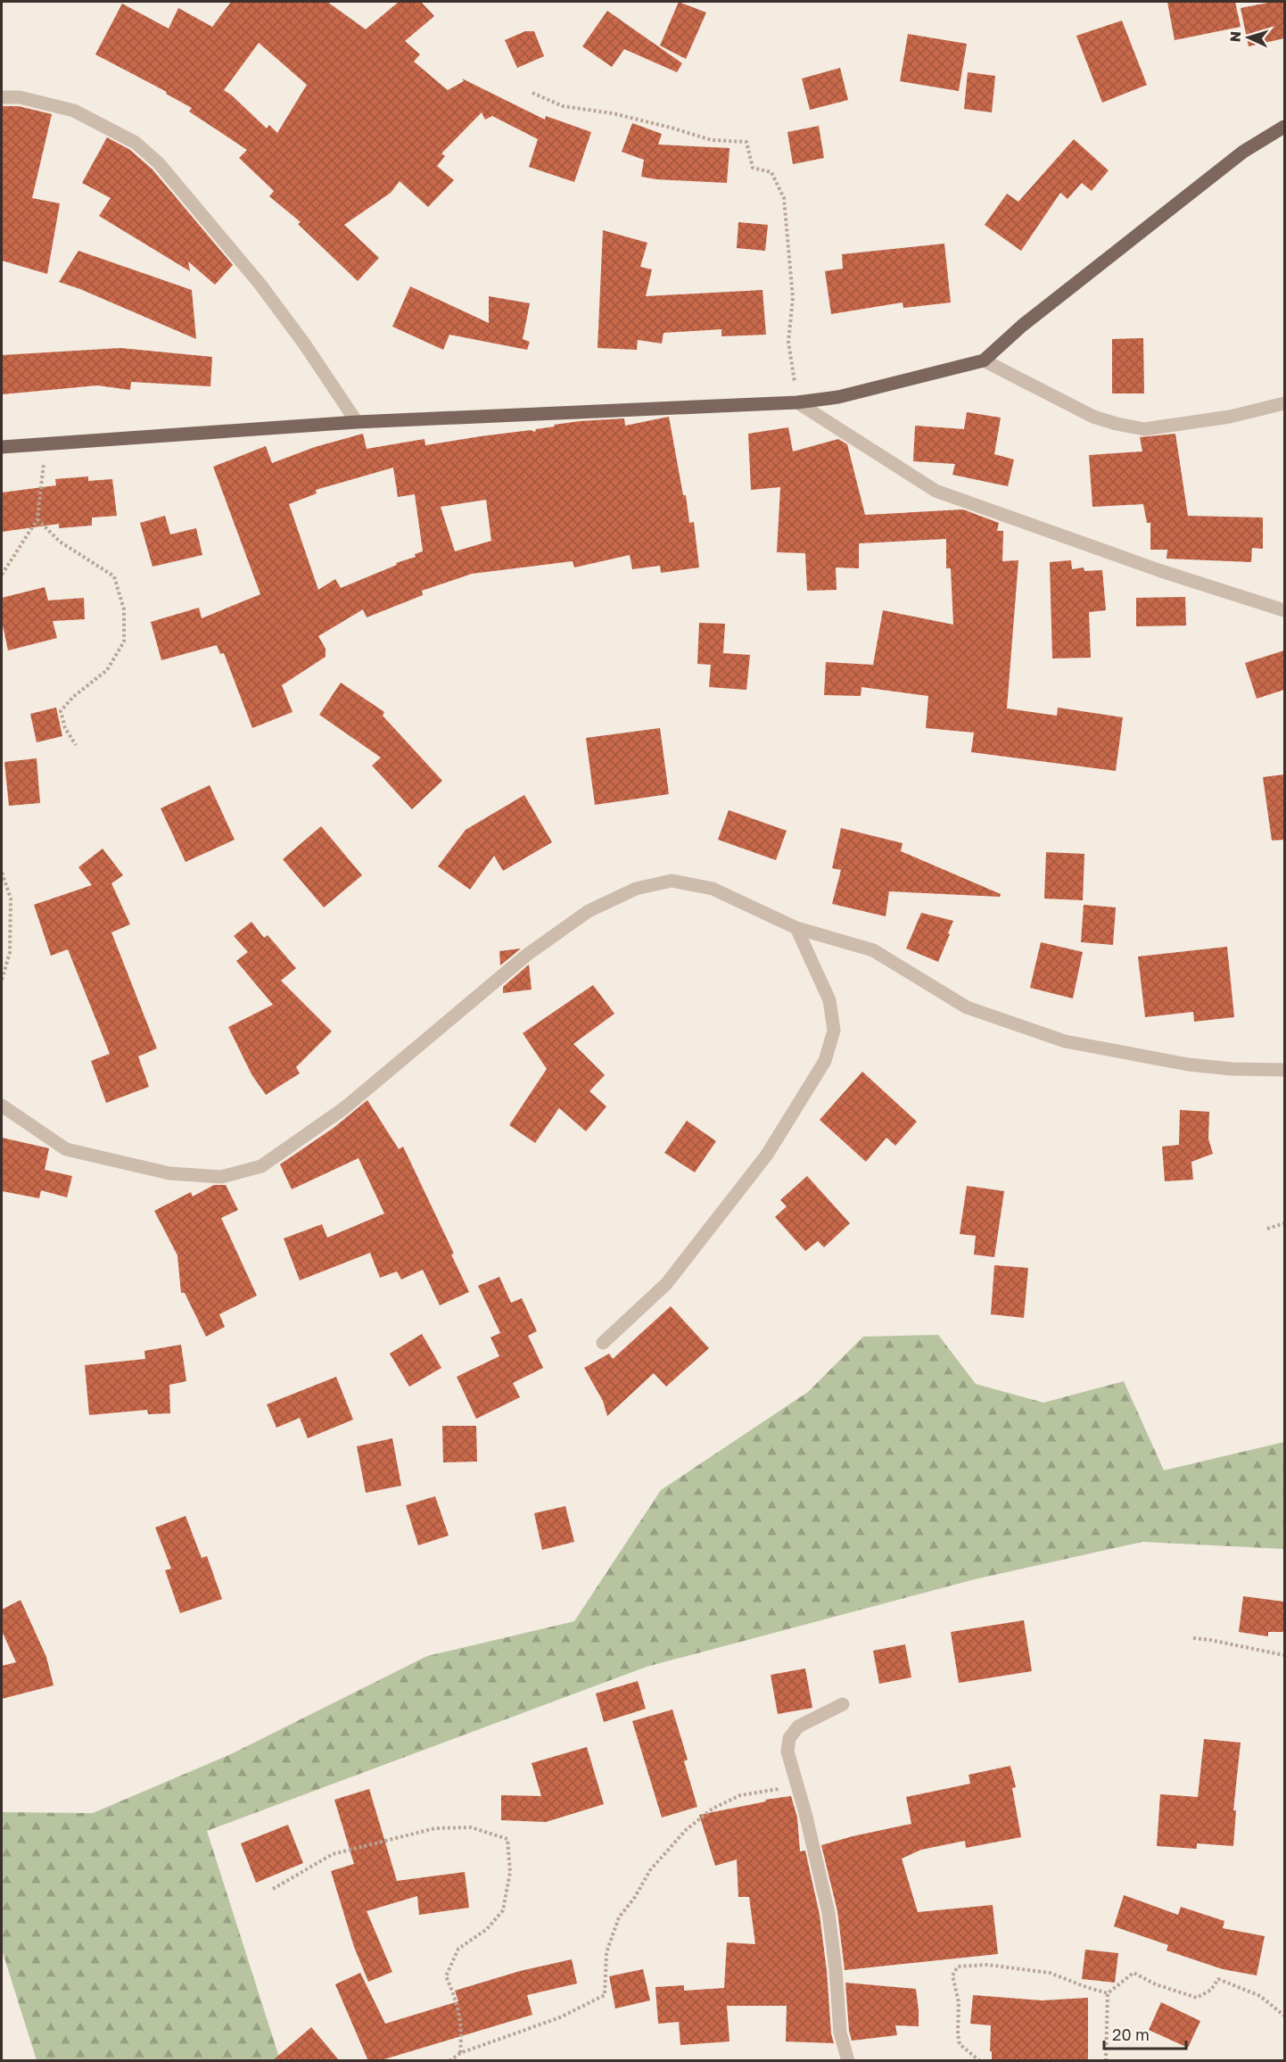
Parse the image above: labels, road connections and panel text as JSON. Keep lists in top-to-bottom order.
{
  "scale_bar": "20 m",
  "north": "left"
}
